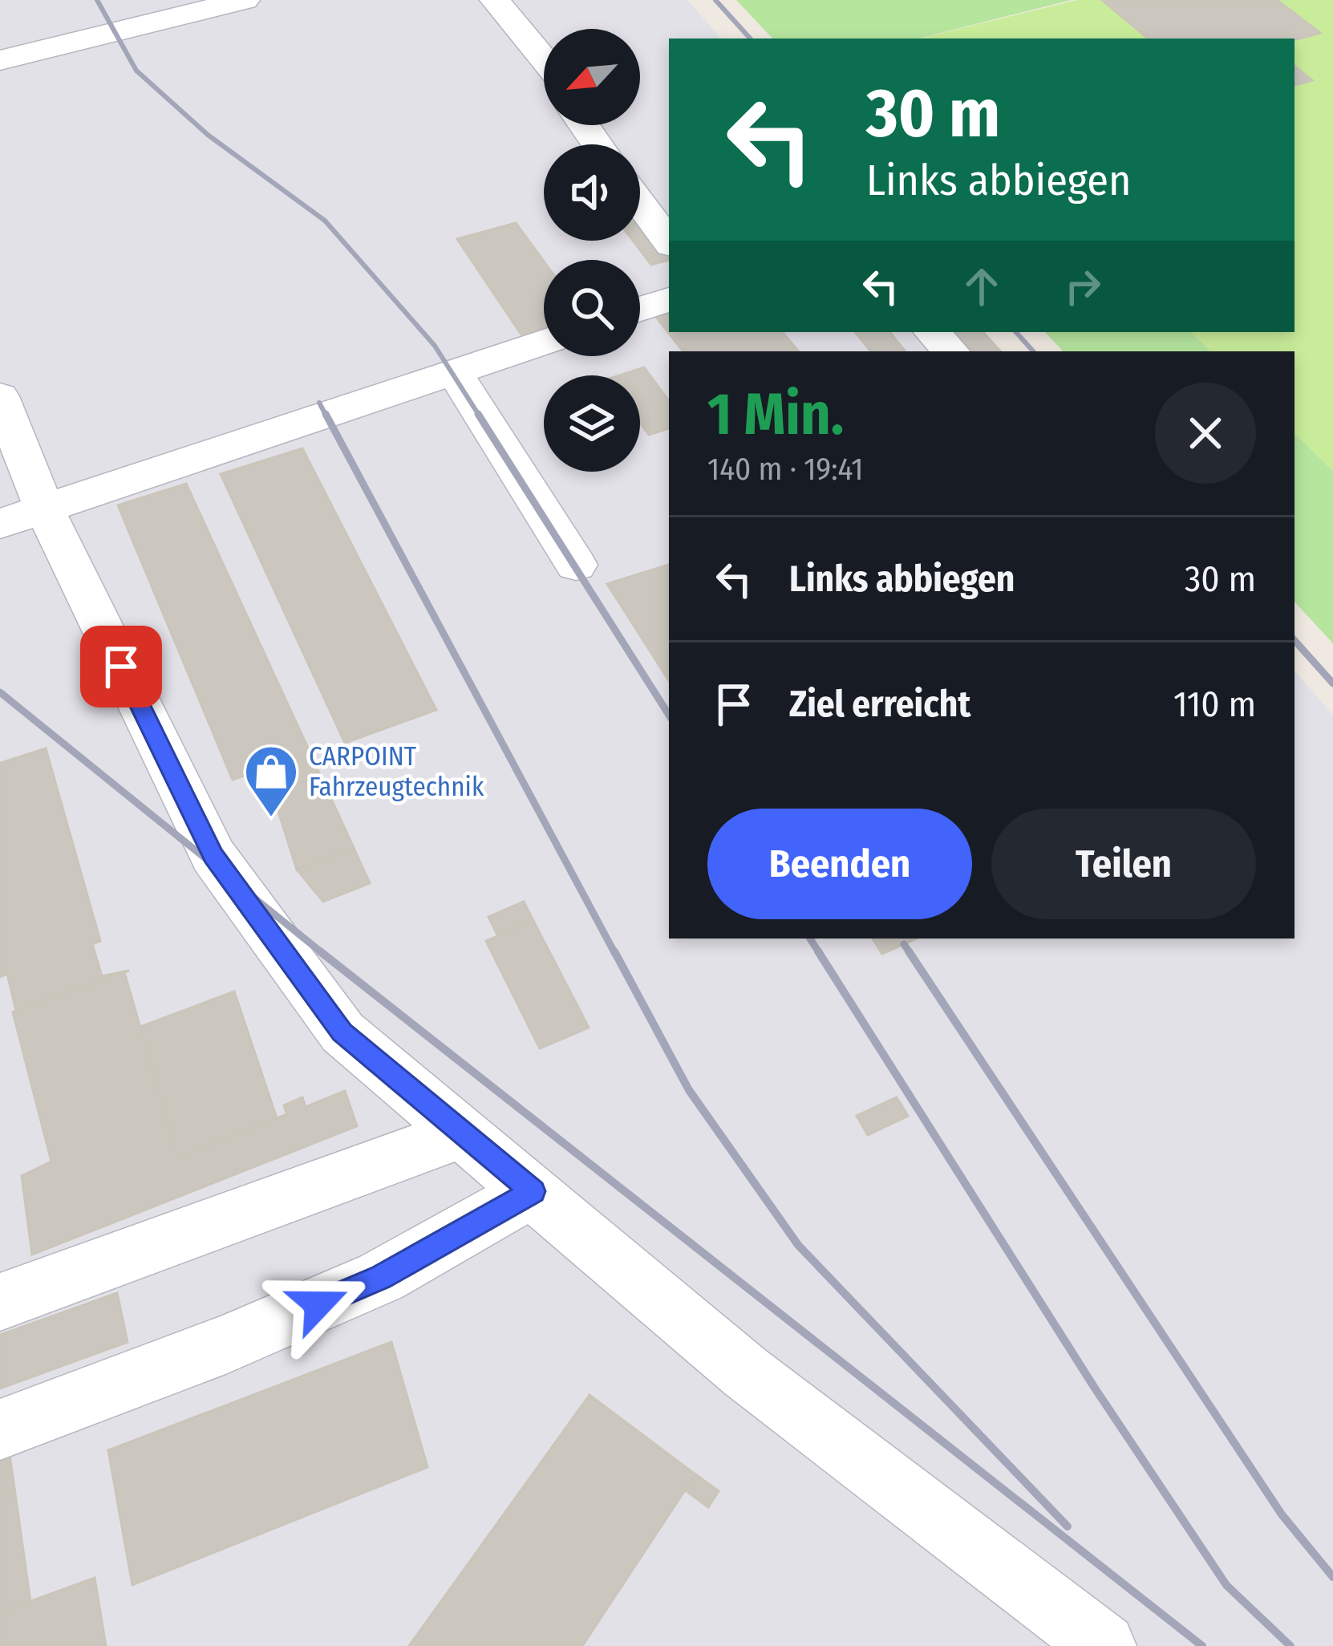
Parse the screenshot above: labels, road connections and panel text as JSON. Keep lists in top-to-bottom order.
{
  "places": {
    "shop": ["CARPOINT Fahrzeugtechnik"]
  },
  "north": "bottom left",
  "page": {
    "turn": ["30 m", "Links abbiegen"],
    "heading": ["1 Min.", "140 m · 19:41"],
    "list": [
      {
        "name": "Links abbiegen",
        "value": "30 m"
      },
      {
        "name": "Ziel erreicht",
        "value": "110 m"
      }
    ],
    "buttons": ["Beenden", "Teilen"]
  }
}
